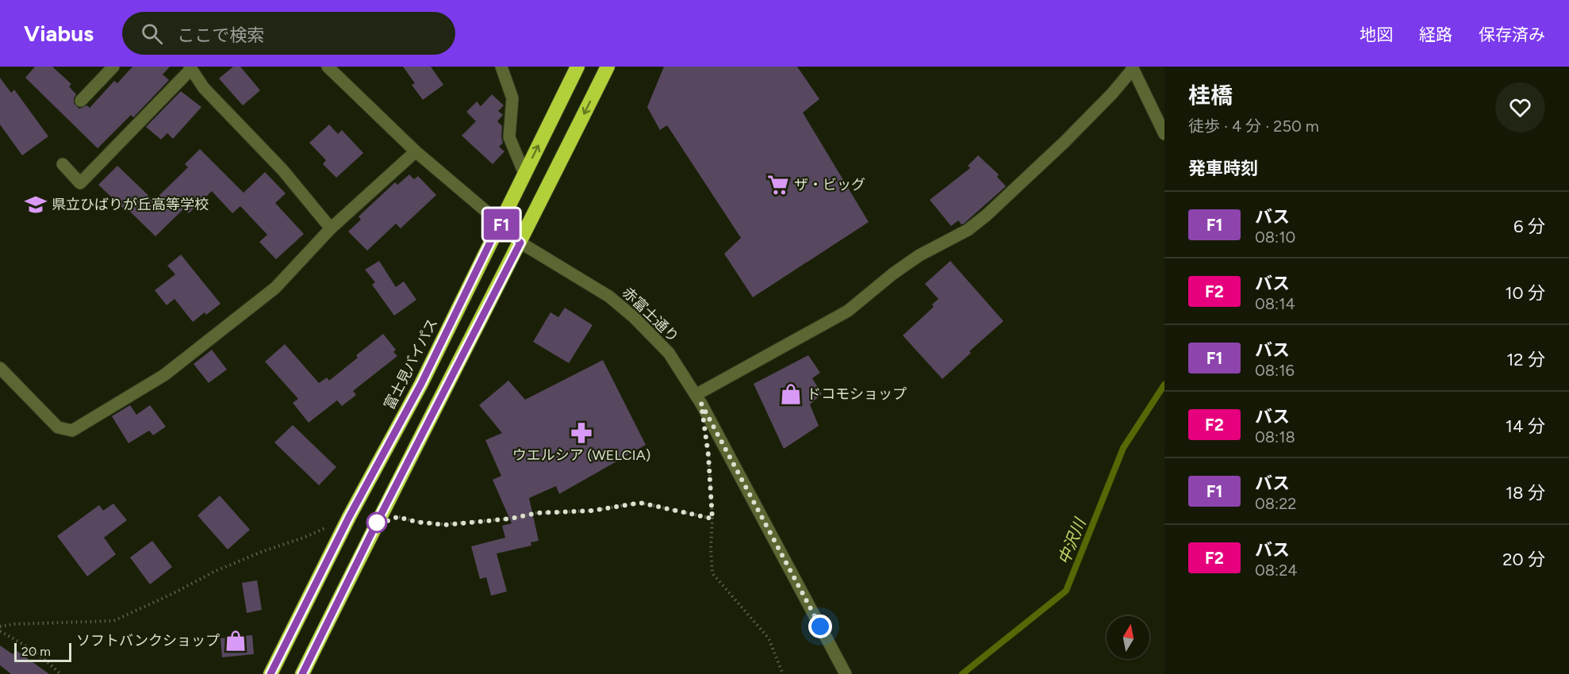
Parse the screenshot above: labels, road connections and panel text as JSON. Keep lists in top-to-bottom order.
{
  "streets": {
    "highway": ["富士見バイパス"],
    "street": ["赤富士通り"]
  },
  "crossings": [
    ["赤富士通り", "富士見バイパス"]
  ],
  "water": ["中沢川"],
  "places": {
    "supermarket": ["ザ・ビッグ"],
    "school or university": ["県立ひばりが丘高等学校"],
    "shop": ["ドコモショップ", "ソフトバンクショップ"],
    "pharmacy": ["ウエルシア (WELCIA)"]
  },
  "lines": ["bus line F1"],
  "scale_bar": "20 m",
  "north": "top",
  "page": {
    "header": "Viabus",
    "search": "ここで検索",
    "nav": ["地図", "経路", "保存済み"],
    "on_map": "F1",
    "heading": [
      ["桂橋", "徒歩 · 4 分 · 250 m"],
      "発車時刻"
    ],
    "list": [
      {
        "mark": "F1",
        "name": "バス",
        "note": "08:10",
        "value": "6 分"
      },
      {
        "mark": "F2",
        "name": "バス",
        "note": "08:14",
        "value": "10 分"
      },
      {
        "mark": "F1",
        "name": "バス",
        "note": "08:16",
        "value": "12 分"
      },
      {
        "mark": "F2",
        "name": "バス",
        "note": "08:18",
        "value": "14 分"
      },
      {
        "mark": "F1",
        "name": "バス",
        "note": "08:22",
        "value": "18 分"
      },
      {
        "mark": "F2",
        "name": "バス",
        "note": "08:24",
        "value": "20 分"
      }
    ],
    "scale": "20 m"
  }
}
